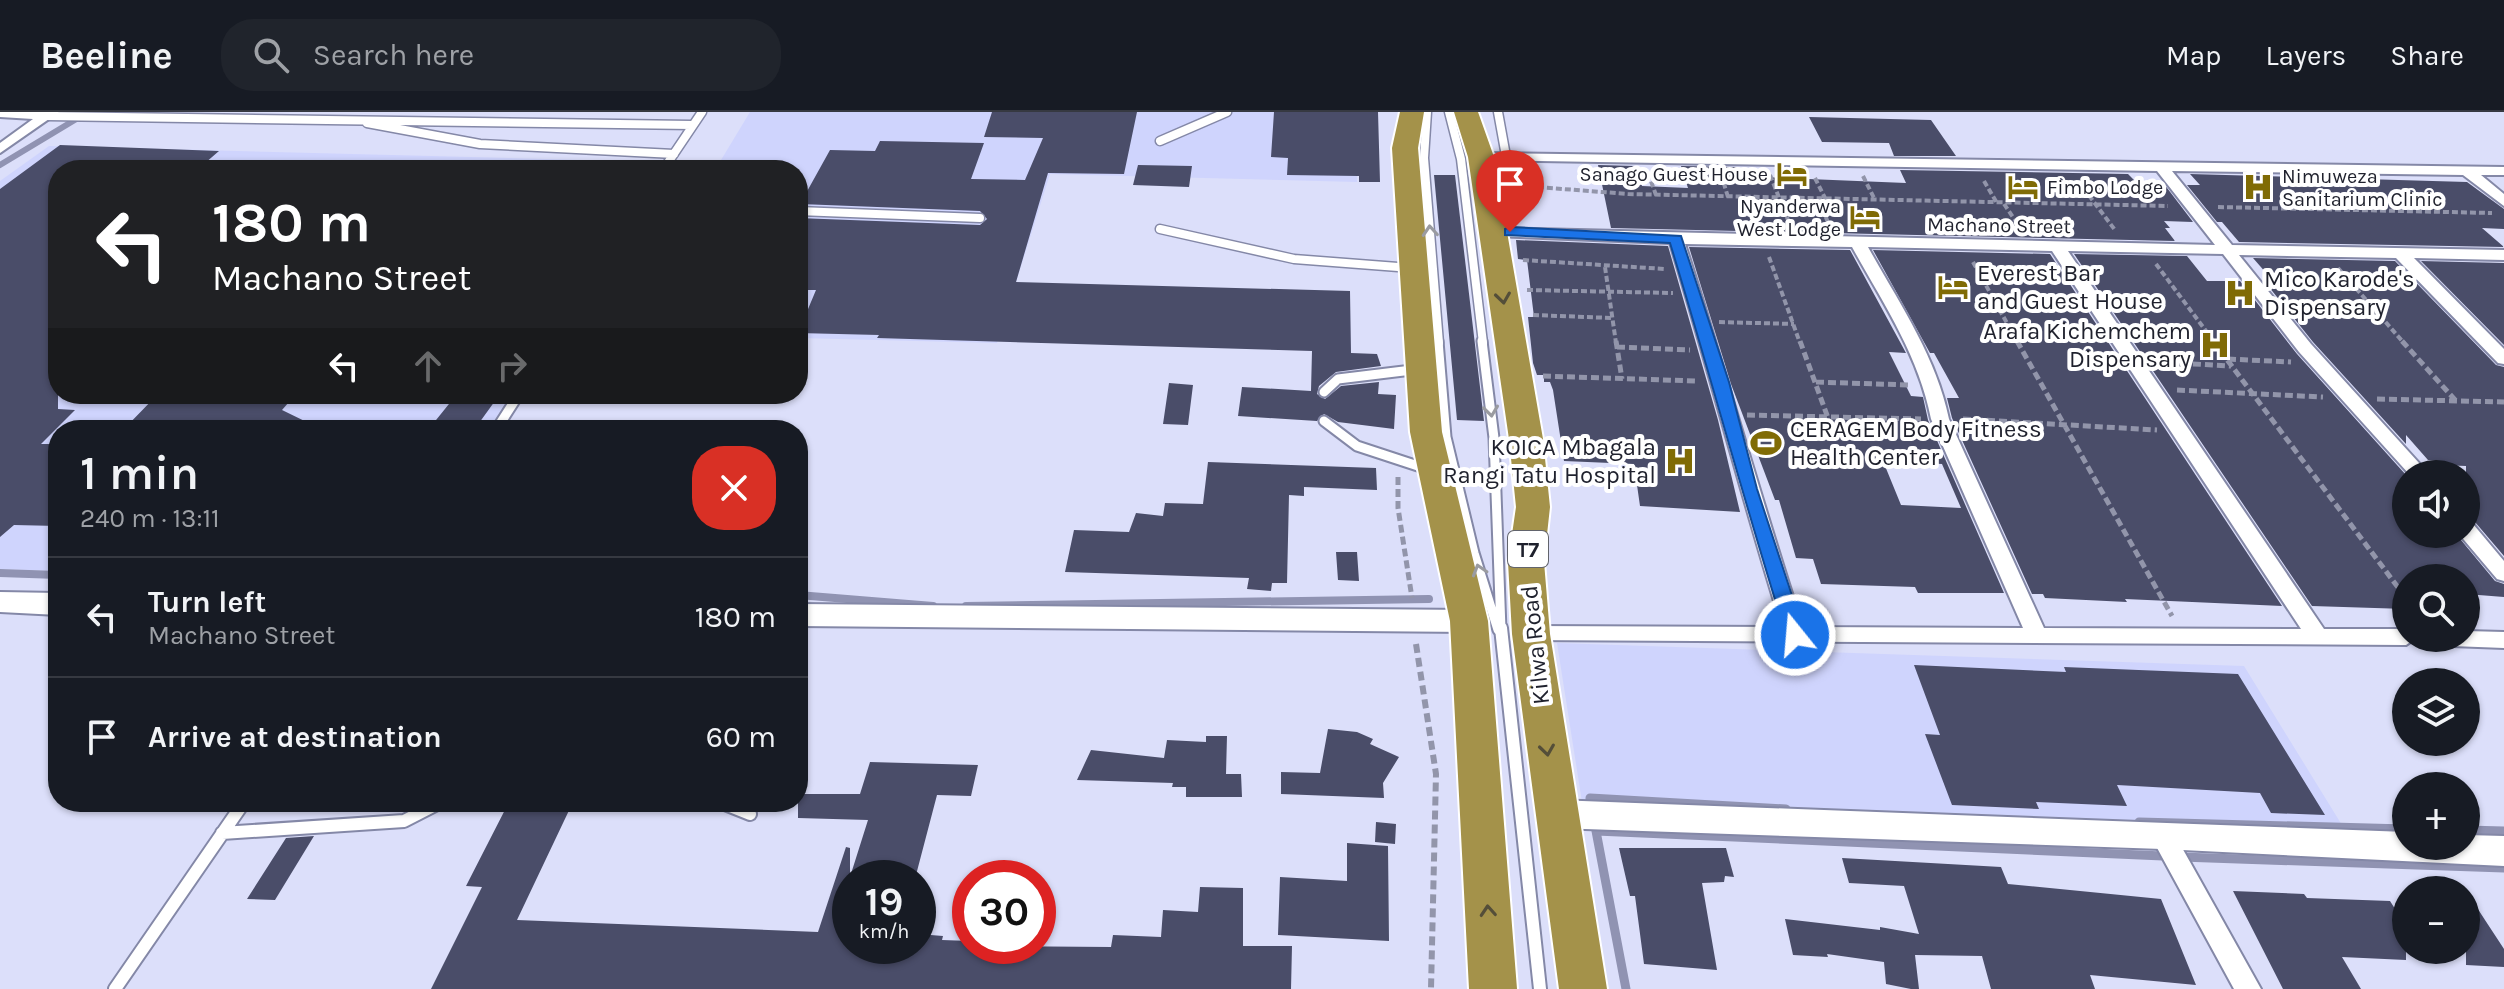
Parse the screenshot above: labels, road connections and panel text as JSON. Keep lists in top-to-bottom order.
{
  "streets": {
    "highway": ["T7", "Kilwa Road"],
    "street": ["Machano Street"]
  },
  "crossings": [
    ["Machano Street", "Kilwa Road"]
  ],
  "places": {
    "hotel": [
      "Sanago Guest House",
      "Fimbo Lodge",
      "Nyanderwa West Lodge",
      "Everest Bar and Guest House"
    ],
    "hospital": [
      "Nimuweza Sanitarium Clinic",
      "Mico Karode's Dispensary",
      "Arafa Kichemchem Dispensary",
      "KOICA Mbagala Rangi Tatu Hospital"
    ],
    "sports": ["CERAGEM Body Fitness Health Center"]
  },
  "page": {
    "header": "Beeline",
    "search": "Search here",
    "nav": ["Map", "Layers", "Share"],
    "turn": ["180 m", "Machano Street"],
    "heading": ["1 min", "240 m · 13:11"],
    "map_buttons": ["+", "−"],
    "list": [
      {
        "name": "Turn left",
        "note": "Machano Street",
        "value": "180 m"
      },
      {
        "name": "Arrive at destination",
        "value": "60 m"
      }
    ],
    "speed": "19 km/h",
    "limit": "30"
  }
}
